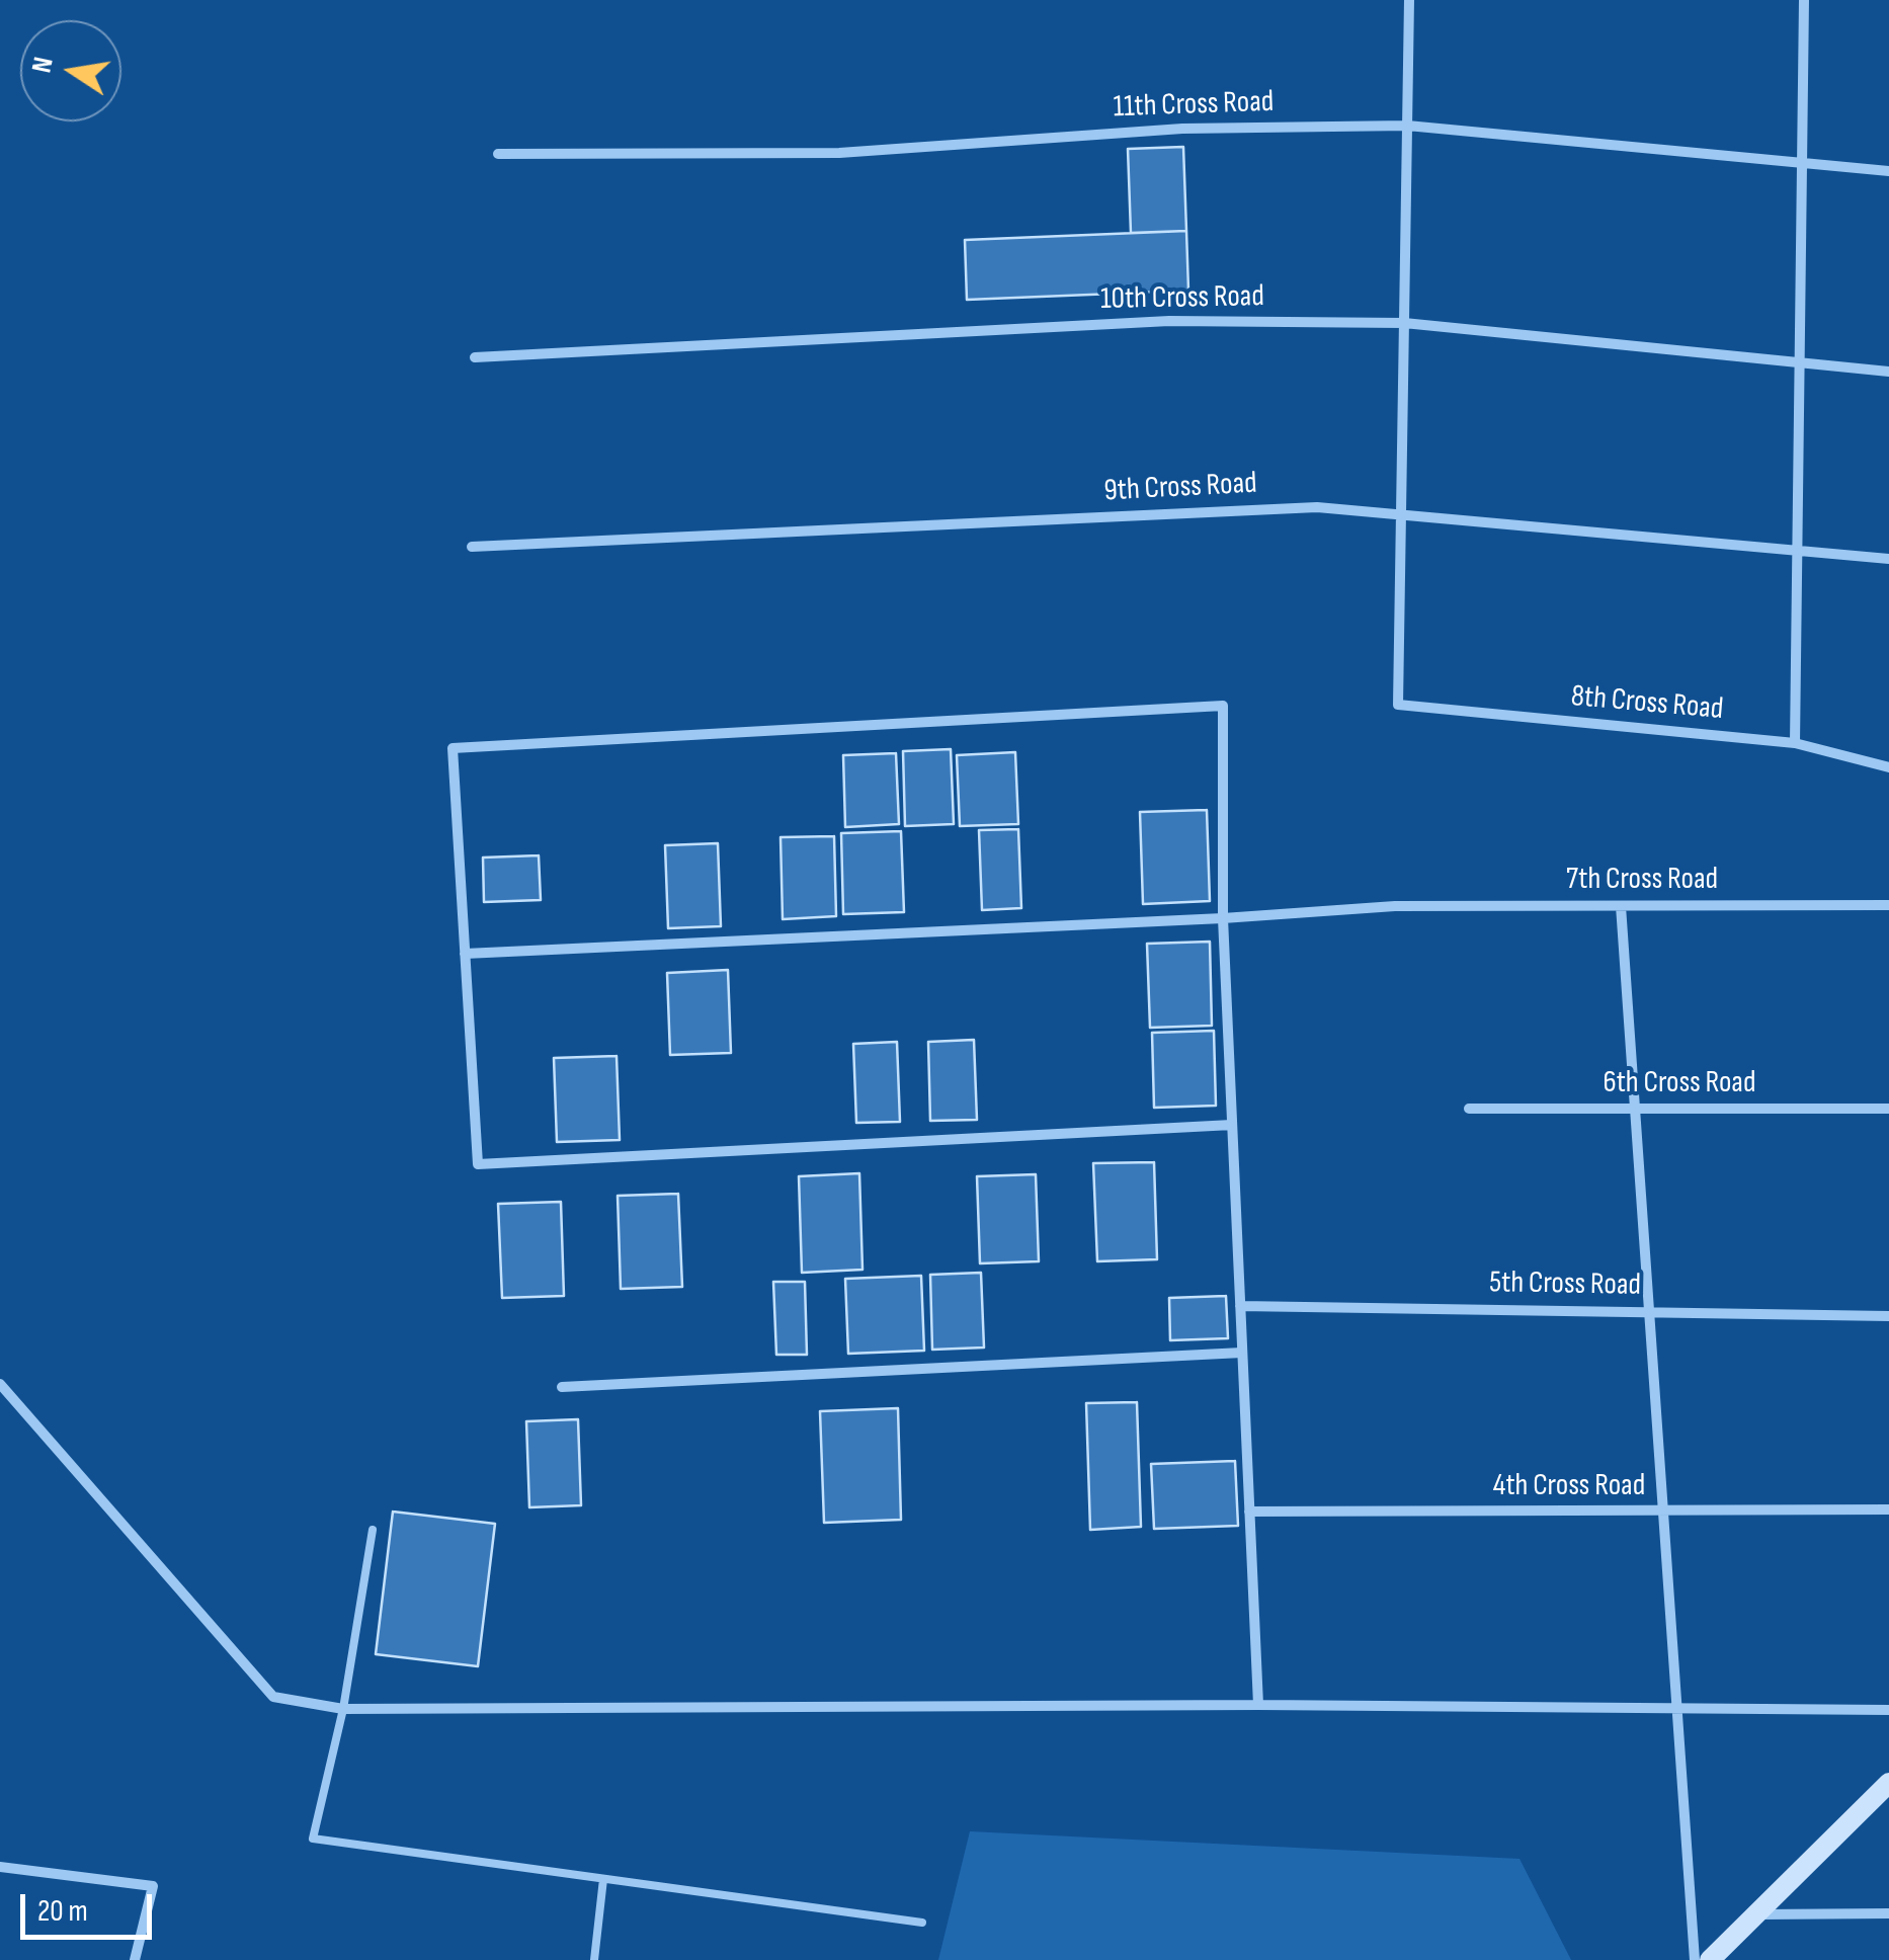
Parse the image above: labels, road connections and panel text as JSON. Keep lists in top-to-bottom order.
{
  "streets": {
    "street": [
      "11th Cross Road",
      "10th Cross Road",
      "9th Cross Road",
      "8th Cross Road",
      "7th Cross Road",
      "6th Cross Road",
      "5th Cross Road",
      "4th Cross Road"
    ]
  },
  "crossings": [
    ["9th Cross Road", "8th Cross Road"]
  ],
  "scale_bar": "20 m",
  "north": "left"
}
